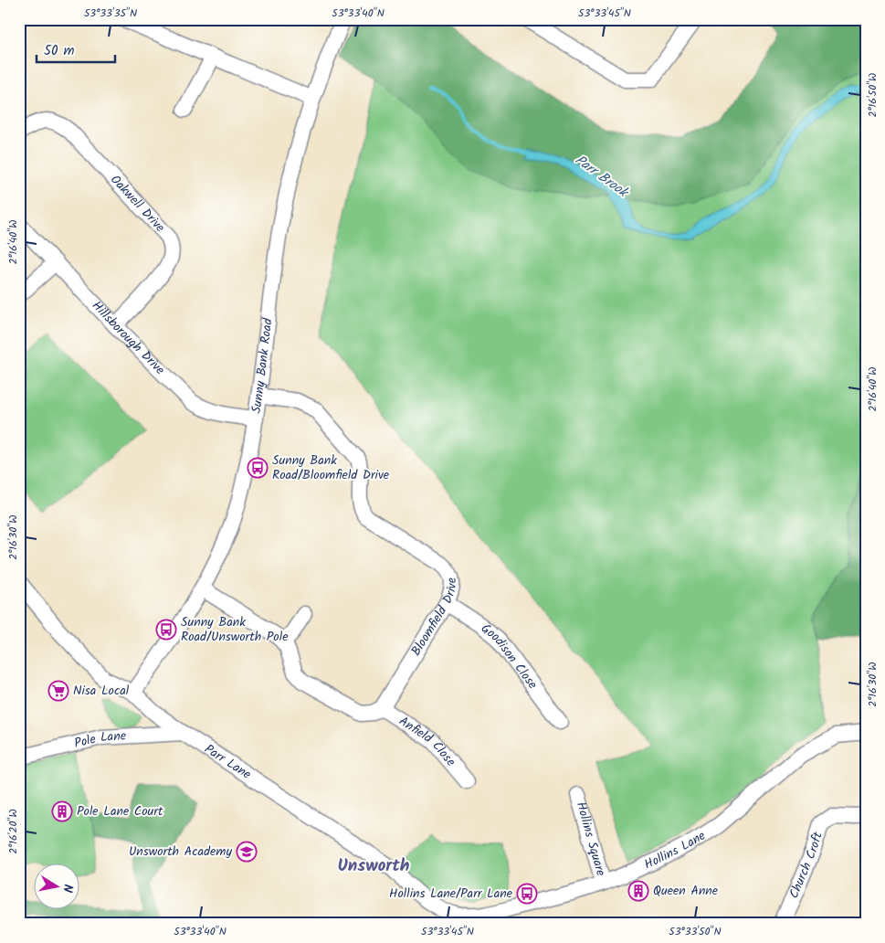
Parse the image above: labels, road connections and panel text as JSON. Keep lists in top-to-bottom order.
{
  "streets": {
    "street": [
      "Oakwell Drive",
      "Hillsborough Drive",
      "Sunny Bank Road",
      "Bloomfield Drive",
      "Goodison Close",
      "Pole Lane",
      "Anfield Close",
      "Parr Lane",
      "Hollins Square",
      "Hollins Lane",
      "Church Croft"
    ]
  },
  "crossings": [
    ["Oakwell Drive", "Hillsborough Drive"],
    ["Hillsborough Drive", "Sunny Bank Road"],
    ["Sunny Bank Road", "Bloomfield Drive"],
    ["Sunny Bank Road", "Parr Lane"],
    ["Bloomfield Drive", "Goodison Close"],
    ["Bloomfield Drive", "Anfield Close"],
    ["Pole Lane", "Parr Lane"],
    ["Parr Lane", "Hollins Lane"],
    ["Hollins Square", "Hollins Lane"]
  ],
  "districts": ["Unsworth"],
  "water": ["Parr Brook"],
  "places": {
    "bus stop": ["Sunny Bank Road/Bloomfield Drive", "Sunny Bank Road/Unsworth Pole", "Hollins Lane/Parr Lane"],
    "supermarket": ["Nisa Local"],
    "building": ["Pole Lane Court", "Queen Anne"],
    "school or university": ["Unsworth Academy"]
  },
  "scale_bar": "50 m",
  "north": "right",
  "coordinates": [
    "53°33'35\"N",
    "53°33'40\"N",
    "53°33'45\"N",
    "2°16'50\"W",
    "2°16'40\"W",
    "2°16'30\"W",
    "2°16'20\"W",
    "53°33'50\"N"
  ]
}
